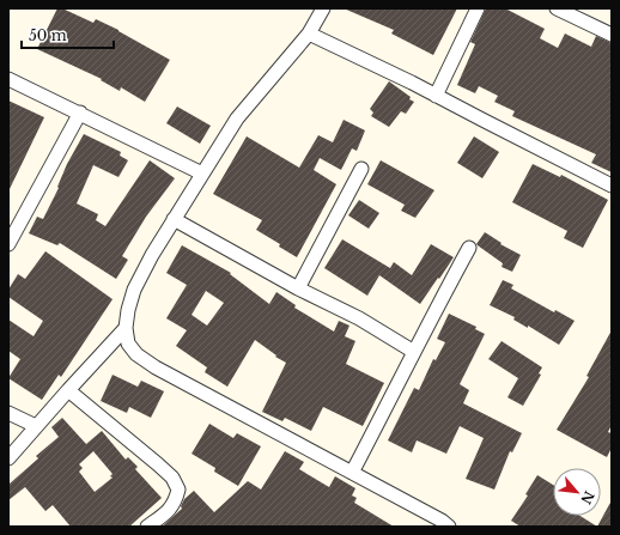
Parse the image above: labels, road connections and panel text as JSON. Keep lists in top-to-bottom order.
{
  "scale_bar": "50 m",
  "north": "bottom right"
}
